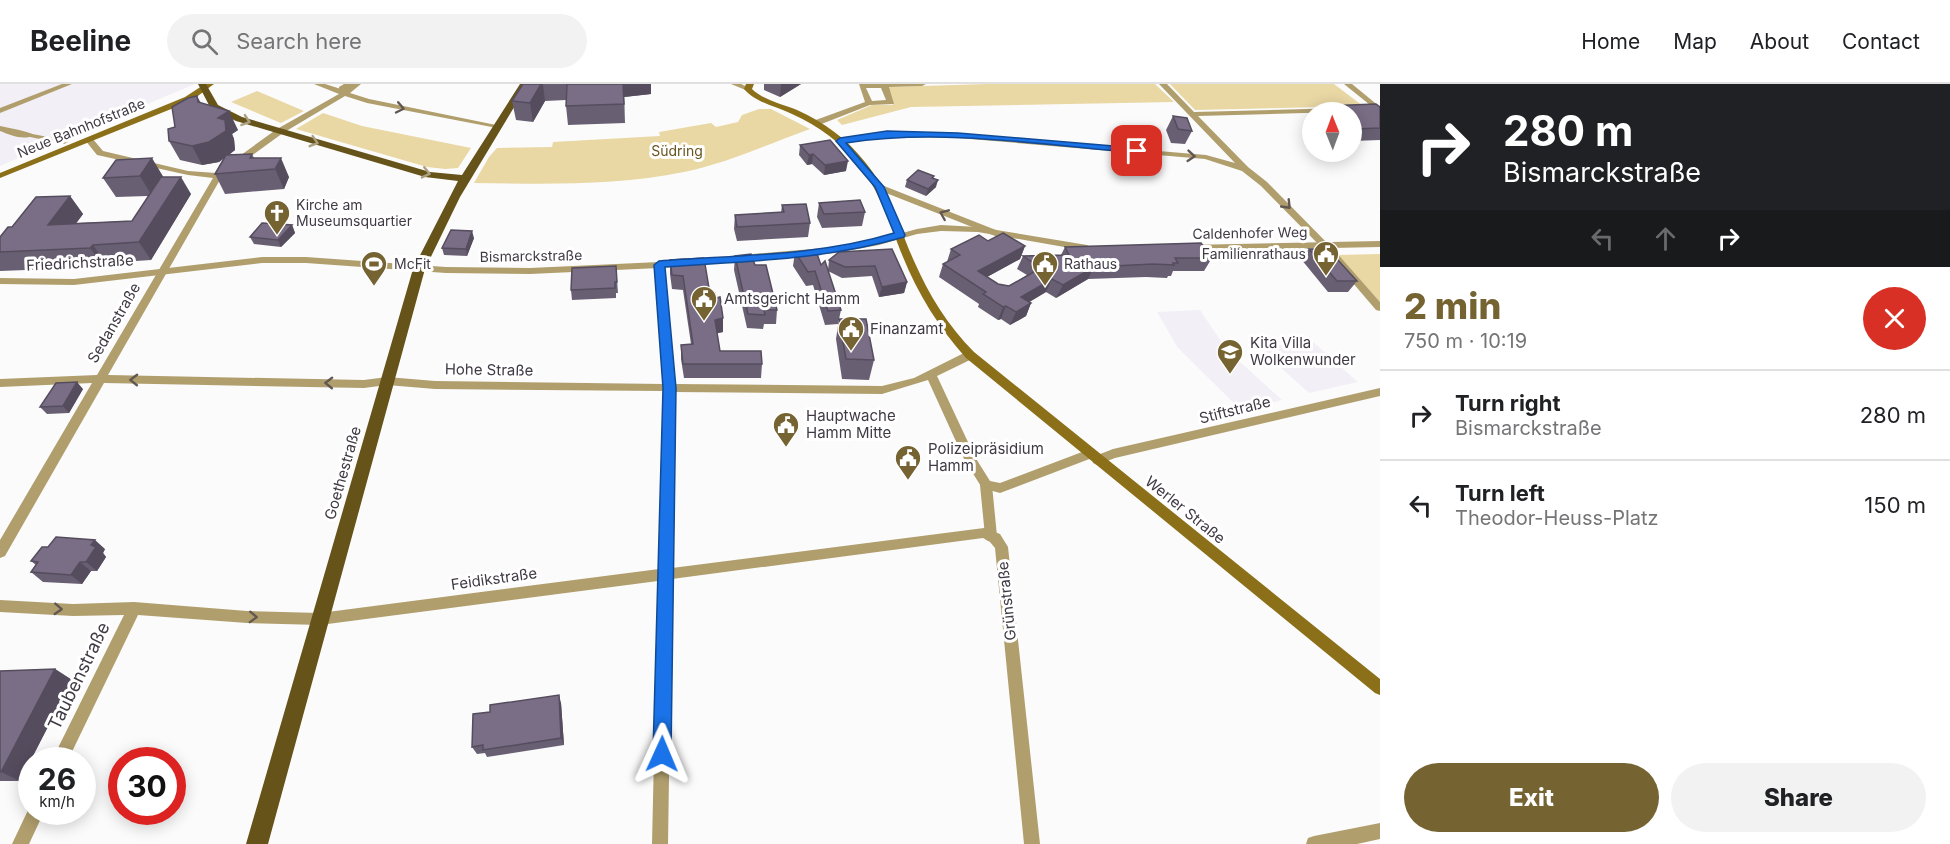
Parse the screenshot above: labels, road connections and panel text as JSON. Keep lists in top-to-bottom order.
{
  "streets": {
    "main road": ["Neue Bahnhofstraße", "Goethestraße", "Werler Straße"],
    "street": [
      "Caldenhofer Weg",
      "Bismarckstraße",
      "Friedrichstraße",
      "Sedanstraße",
      "Hohe Straße",
      "Stiftstraße",
      "Feidikstraße",
      "Grünstraße",
      "Taubenstraße"
    ]
  },
  "crossings": [
    ["Bismarckstraße", "Friedrichstraße"],
    ["Bismarckstraße", "Sedanstraße"],
    ["Bismarckstraße", "Goethestraße"],
    ["Bismarckstraße", "Werler Straße"],
    ["Friedrichstraße", "Sedanstraße"],
    ["Sedanstraße", "Hohe Straße"],
    ["Hohe Straße", "Goethestraße"],
    ["Hohe Straße", "Werler Straße"],
    ["Hohe Straße", "Grünstraße"],
    ["Stiftstraße", "Werler Straße"],
    ["Goethestraße", "Feidikstraße"],
    ["Feidikstraße", "Grünstraße"],
    ["Feidikstraße", "Taubenstraße"]
  ],
  "parks": ["Südring"],
  "places": {
    "church": ["Kirche am Museumsquartier"],
    "public building": [
      "Familienrathaus",
      "Rathaus",
      "Amtsgericht Hamm",
      "Finanzamt",
      "Hauptwache Hamm Mitte",
      "Polizeipräsidium Hamm"
    ],
    "sports": ["McFit"],
    "school or university": ["Kita Villa Wolkenwunder"]
  },
  "north": "top",
  "page": {
    "header": "Beeline",
    "search": "Search here",
    "nav": [
      "Home",
      "Map",
      "About",
      "Contact"
    ],
    "turn": ["280 m", "Bismarckstraße"],
    "heading": ["2 min", "750 m · 10:19"],
    "list": [
      {
        "name": "Turn right",
        "note": "Bismarckstraße",
        "value": "280 m"
      },
      {
        "name": "Turn left",
        "note": "Theodor-Heuss-Platz",
        "value": "150 m"
      }
    ],
    "speed": "26 km/h",
    "limit": "30",
    "buttons": ["Exit", "Share"]
  }
}
